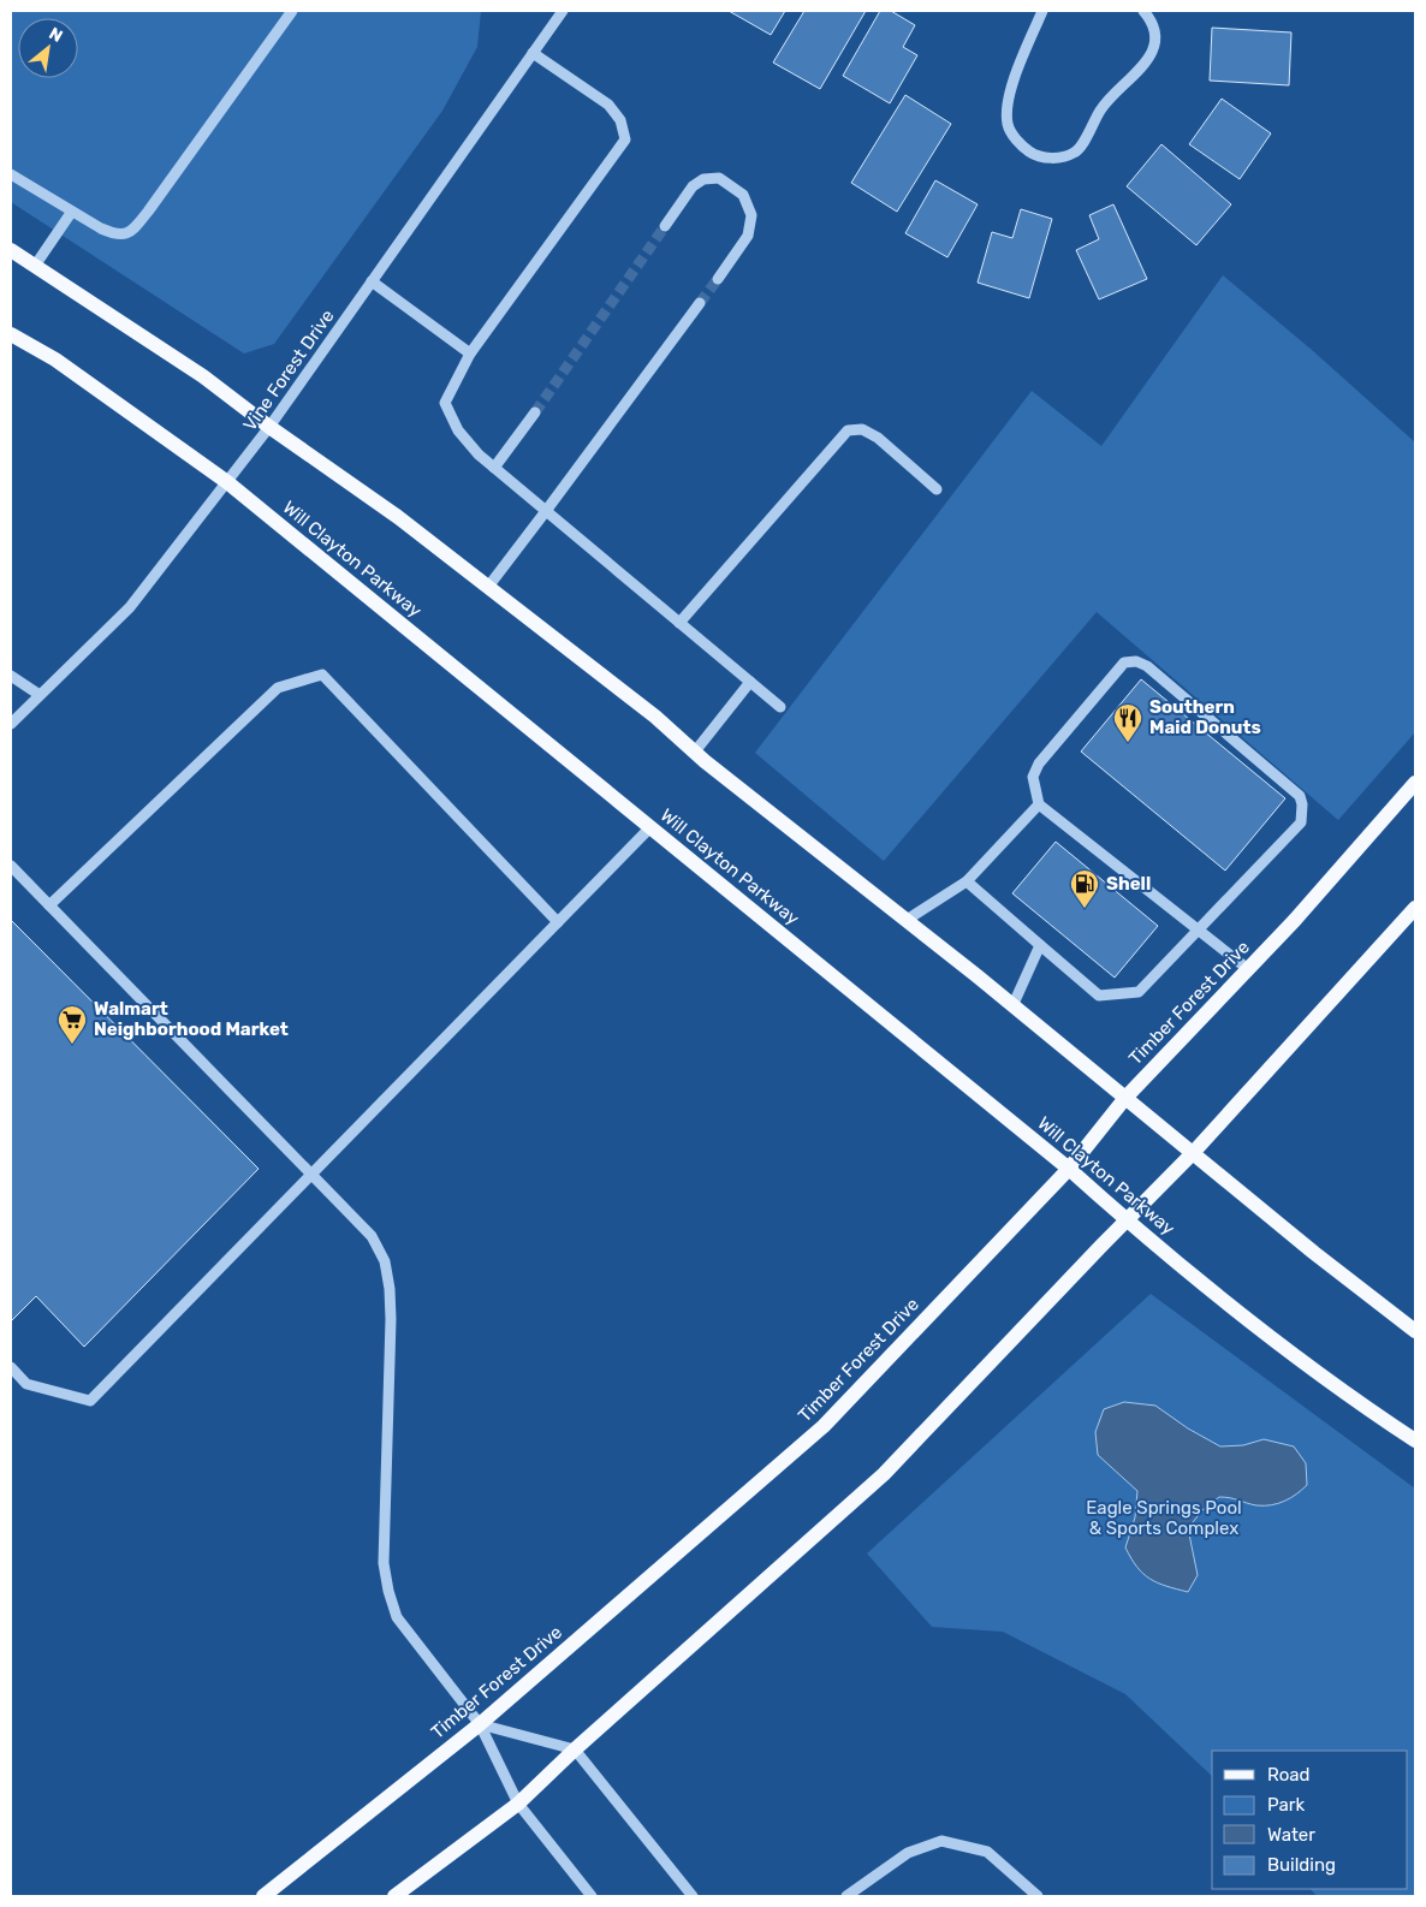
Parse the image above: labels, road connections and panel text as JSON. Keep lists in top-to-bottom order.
{
  "streets": {
    "main road": ["Will Clayton Parkway", "Timber Forest Drive"],
    "street": ["Vine Forest Drive"]
  },
  "crossings": [
    ["Vine Forest Drive", "Will Clayton Parkway"],
    ["Will Clayton Parkway", "Timber Forest Drive"]
  ],
  "parks": ["Eagle Springs Pool & Sports Complex"],
  "places": {
    "restaurant": ["Southern Maid Donuts"],
    "fuel station": ["Shell"],
    "supermarket": ["Walmart Neighborhood Market"]
  },
  "legend": [
    "Road",
    "Park",
    "Water",
    "Building"
  ],
  "north": "top right"
}
